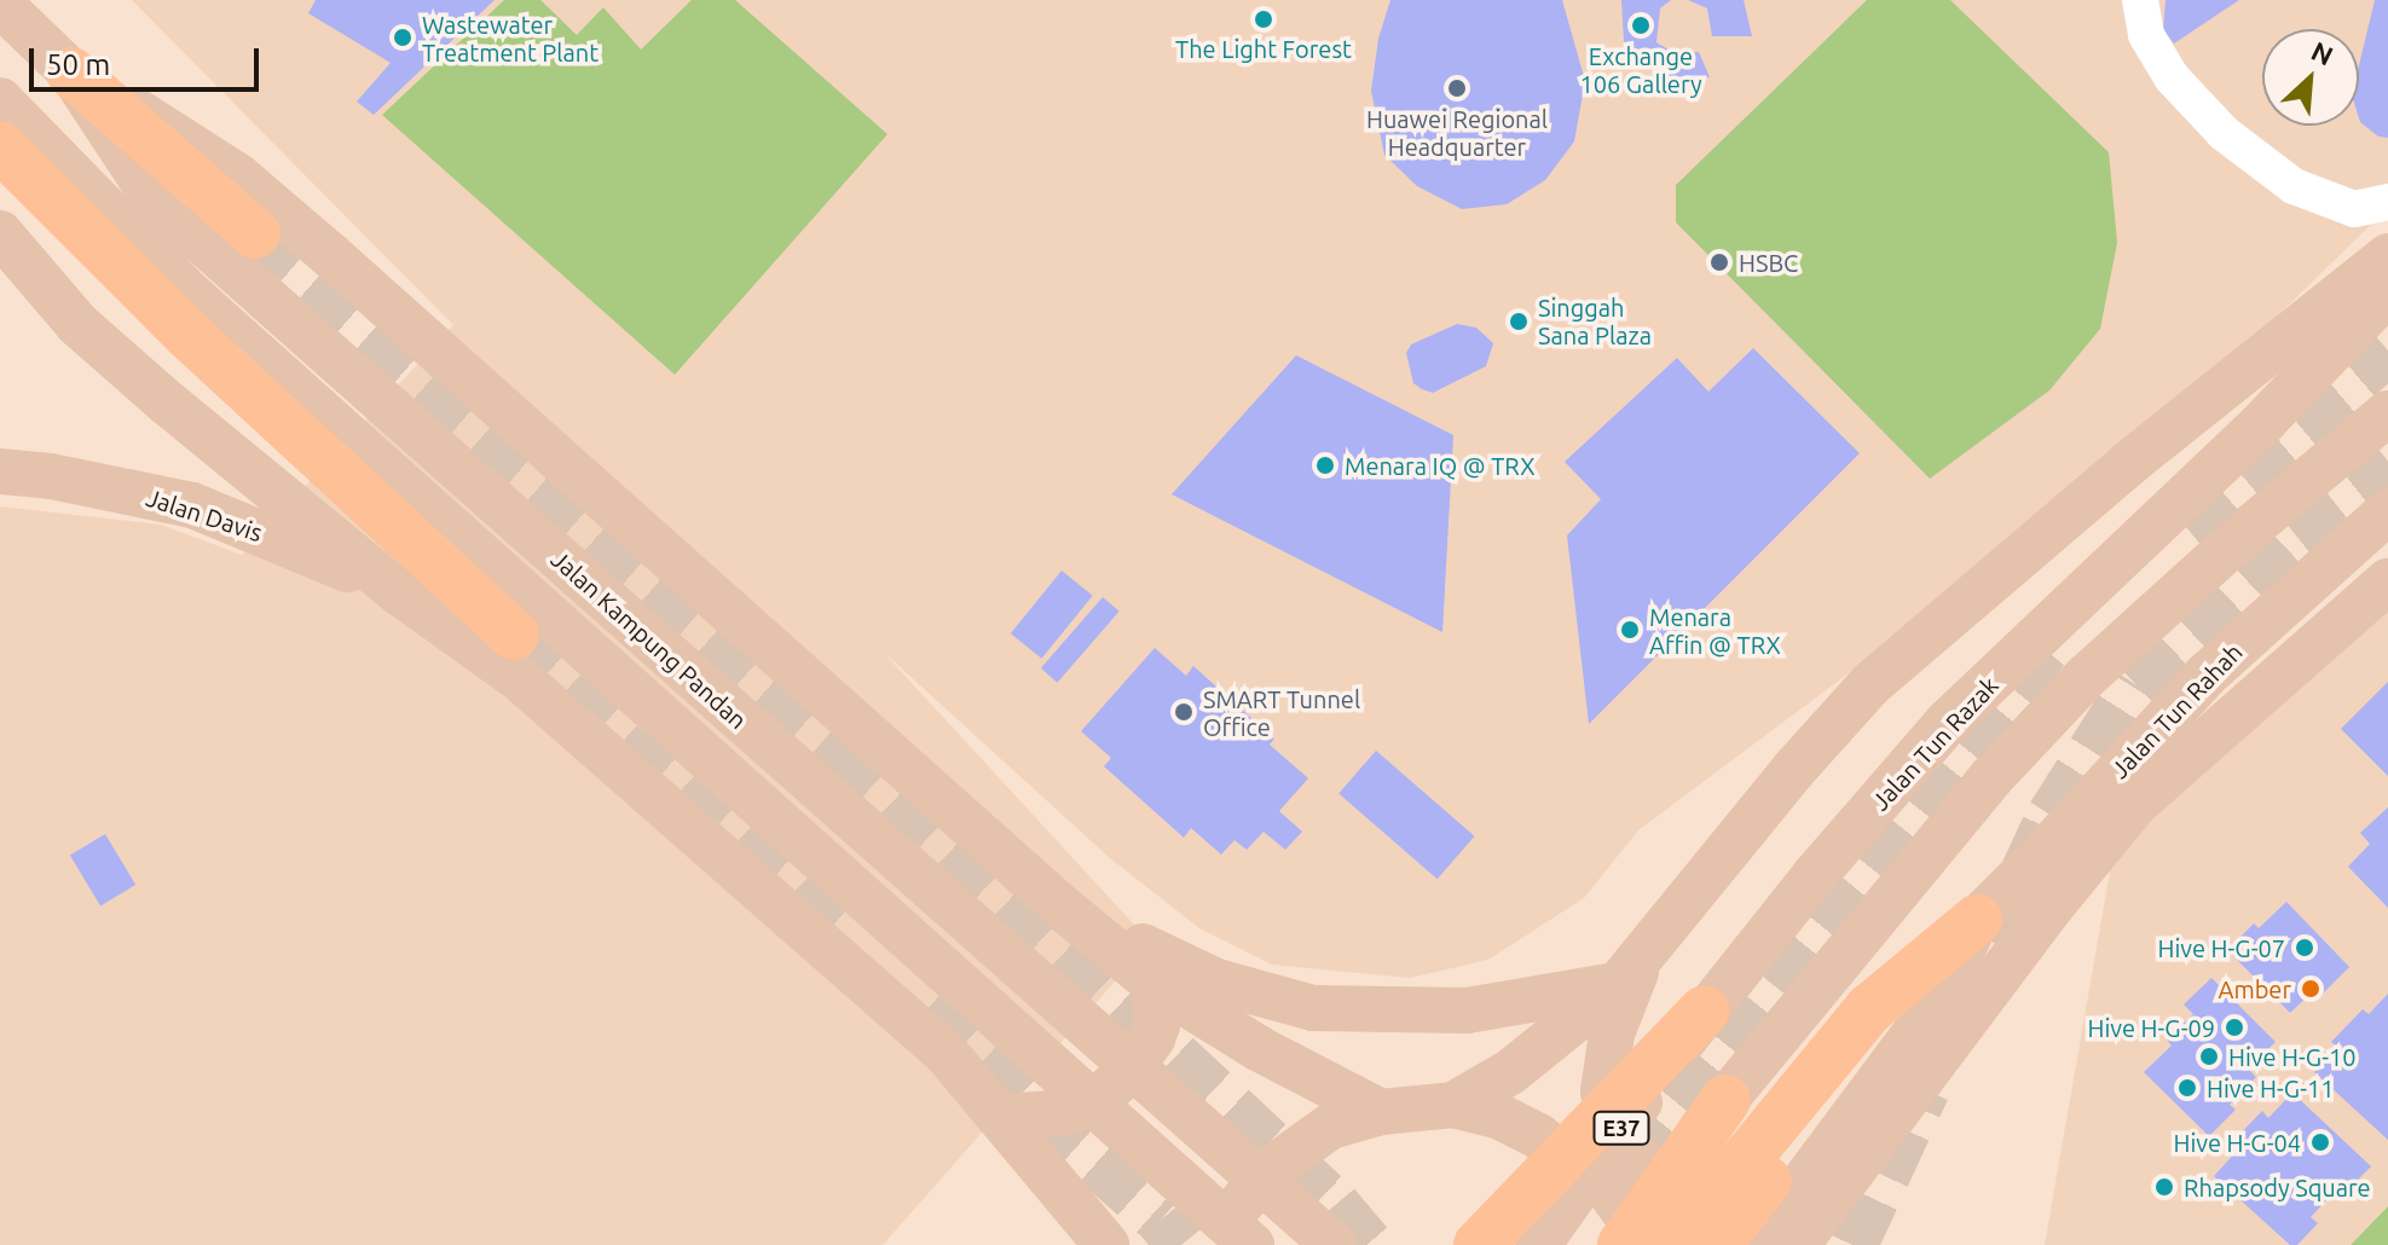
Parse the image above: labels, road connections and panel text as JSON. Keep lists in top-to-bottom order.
{
  "streets": {
    "main road": [
      "Jalan Davis",
      "Jalan Kampung Pandan",
      "Jalan Tun Rahah",
      "Jalan Tun Razak",
      "E37"
    ]
  },
  "places": [
    "The Light Forest",
    "Exchange 106 Gallery",
    "Wastewater Treatment Plant",
    "Huawei Regional Headquarter",
    "HSBC",
    "Singgah Sana Plaza",
    "Menara IQ @ TRX",
    "Menara Affin @ TRX",
    "SMART Tunnel Office",
    "Hive H-G-07",
    "Amber",
    "Hive H-G-09",
    "Hive H-G-10",
    "Hive H-G-11",
    "Hive H-G-04",
    "Rhapsody Square"
  ],
  "scale_bar": "50 m",
  "north": "top right"
}
